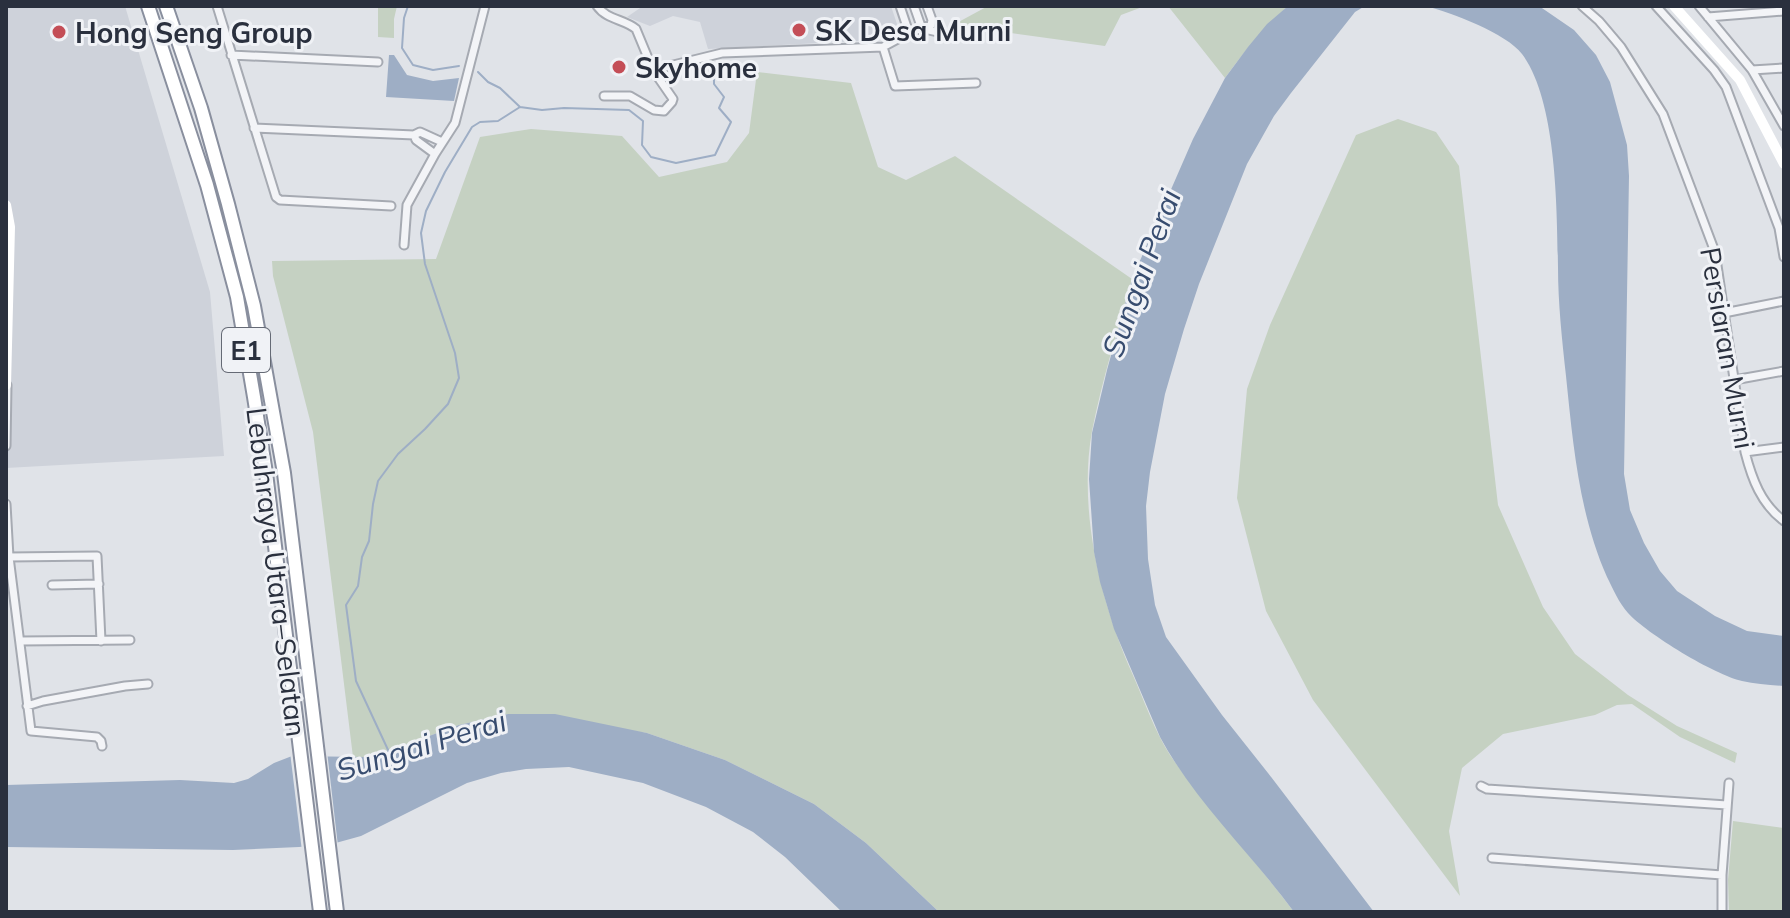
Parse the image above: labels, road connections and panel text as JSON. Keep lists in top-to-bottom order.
{
  "streets": {
    "highway": ["E1", "Lebuhraya Utara–Selatan"],
    "street": ["Persiaran Murni"]
  },
  "water": ["Sungai Perai"],
  "places": ["SK Desa Murni", "Hong Seng Group", "Skyhome"]
}
